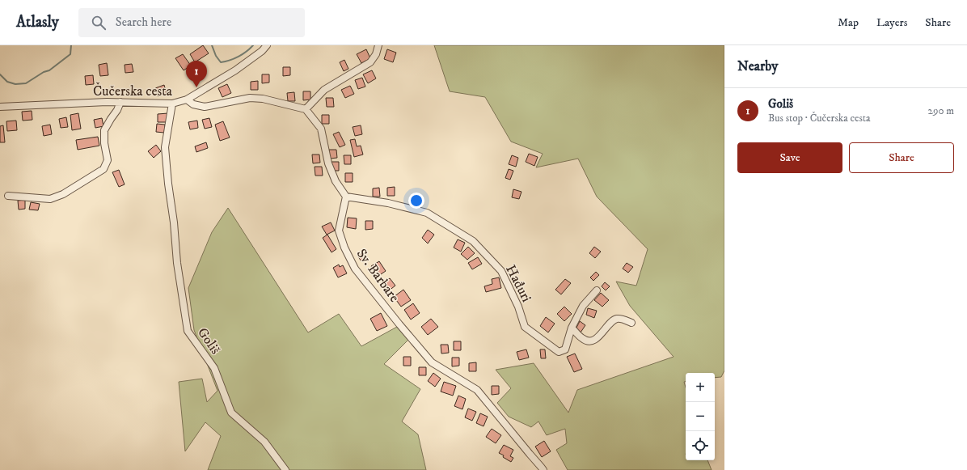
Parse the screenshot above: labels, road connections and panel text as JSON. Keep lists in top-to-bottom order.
{
  "streets": {
    "street": [
      "Čučerska cesta",
      "Sv. Barbare",
      "Hađuri",
      "Goliš"
    ]
  },
  "crossings": [
    ["Čučerska cesta", "Goliš"],
    ["Sv. Barbare", "Hađuri"]
  ],
  "page": {
    "header": "Atlasly",
    "search": "Search here",
    "nav": ["Map", "Layers", "Share"],
    "heading": "Nearby",
    "pins": "1",
    "list": [
      {
        "mark": "1",
        "name": "Goliš",
        "note": "Bus stop · Čučerska cesta",
        "value": "290 m"
      }
    ],
    "buttons": ["Save", "Share"],
    "map_buttons": ["+", "−"]
  }
}
